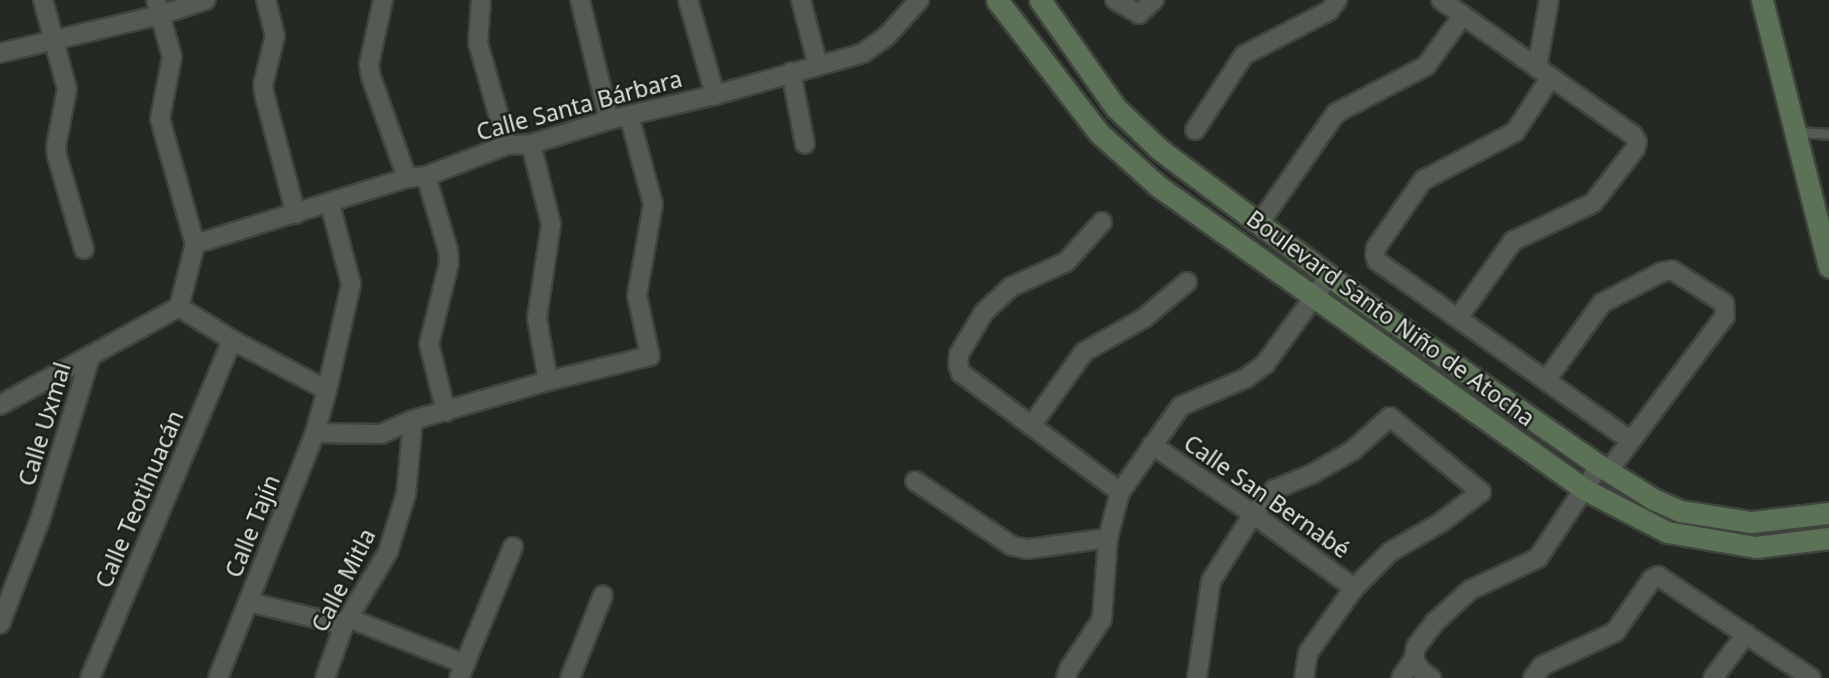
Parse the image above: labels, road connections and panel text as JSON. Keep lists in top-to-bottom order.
{
  "streets": {
    "street": [
      "Calle Santa Bárbara",
      "Boulevard Santo Niño de Atocha",
      "Calle Uxmal",
      "Calle San Bernabé",
      "Calle Teotihuacán",
      "Calle Tajín",
      "Calle Mitla"
    ]
  },
  "crossings": [
    ["Calle Santa Bárbara", "Calle Tajín"]
  ]
}
